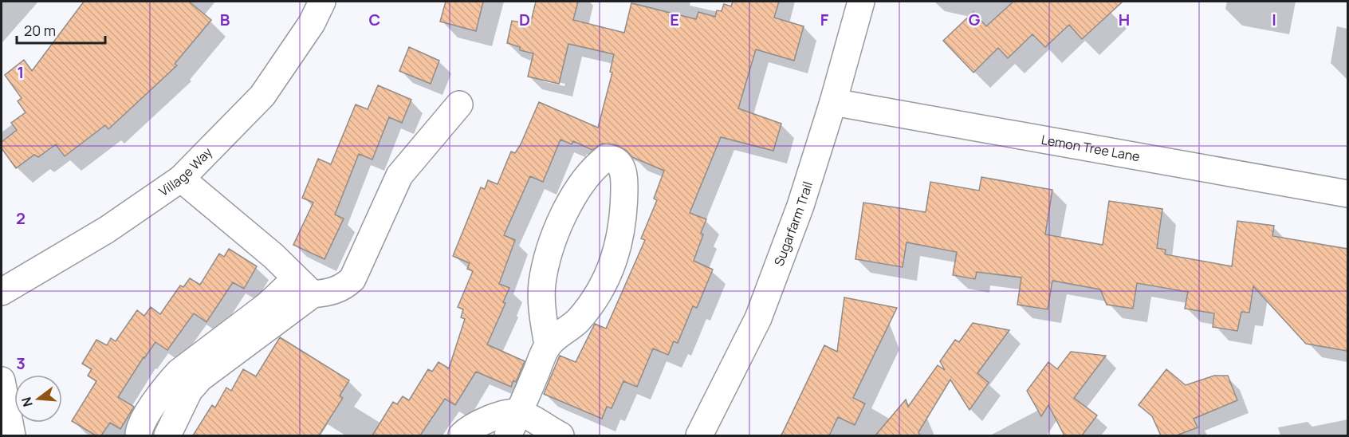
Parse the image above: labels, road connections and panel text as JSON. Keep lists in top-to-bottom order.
{
  "streets": {
    "street": ["Lemon Tree Lane", "Village Way", "Sugarfarm Trail"]
  },
  "crossings": [
    ["Lemon Tree Lane", "Sugarfarm Trail"]
  ],
  "scale_bar": "20 m",
  "north": "left",
  "grid": {
    "columns": [
      "B",
      "C",
      "D",
      "E",
      "F",
      "G",
      "H",
      "I"
    ],
    "rows": ["1", "2", "3"]
  }
}
